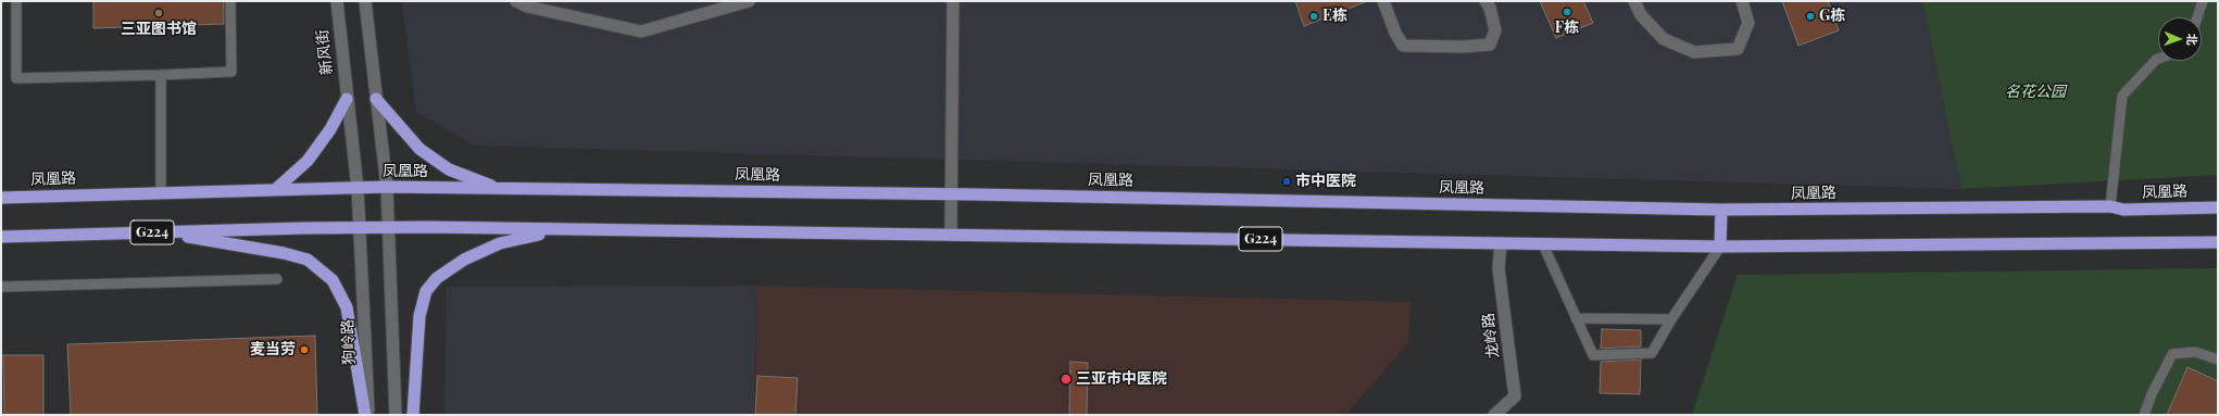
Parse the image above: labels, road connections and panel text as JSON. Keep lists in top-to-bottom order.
{
  "streets": {
    "highway": ["凤凰路", "G224"],
    "street": ["新风街", "龙岭路", "狗岭路"]
  },
  "crossings": [
    ["新风街", "凤凰路"],
    ["新风街", "狗岭路"],
    ["凤凰路", "狗岭路"],
    ["G224", "龙岭路"],
    ["G224", "狗岭路"]
  ],
  "parks": ["名花公园"],
  "places": [
    "F栋",
    "三亚图书馆",
    "E栋",
    "G栋",
    "市中医院",
    "麦当劳",
    "三亚市中医院"
  ],
  "north": "right"
}
